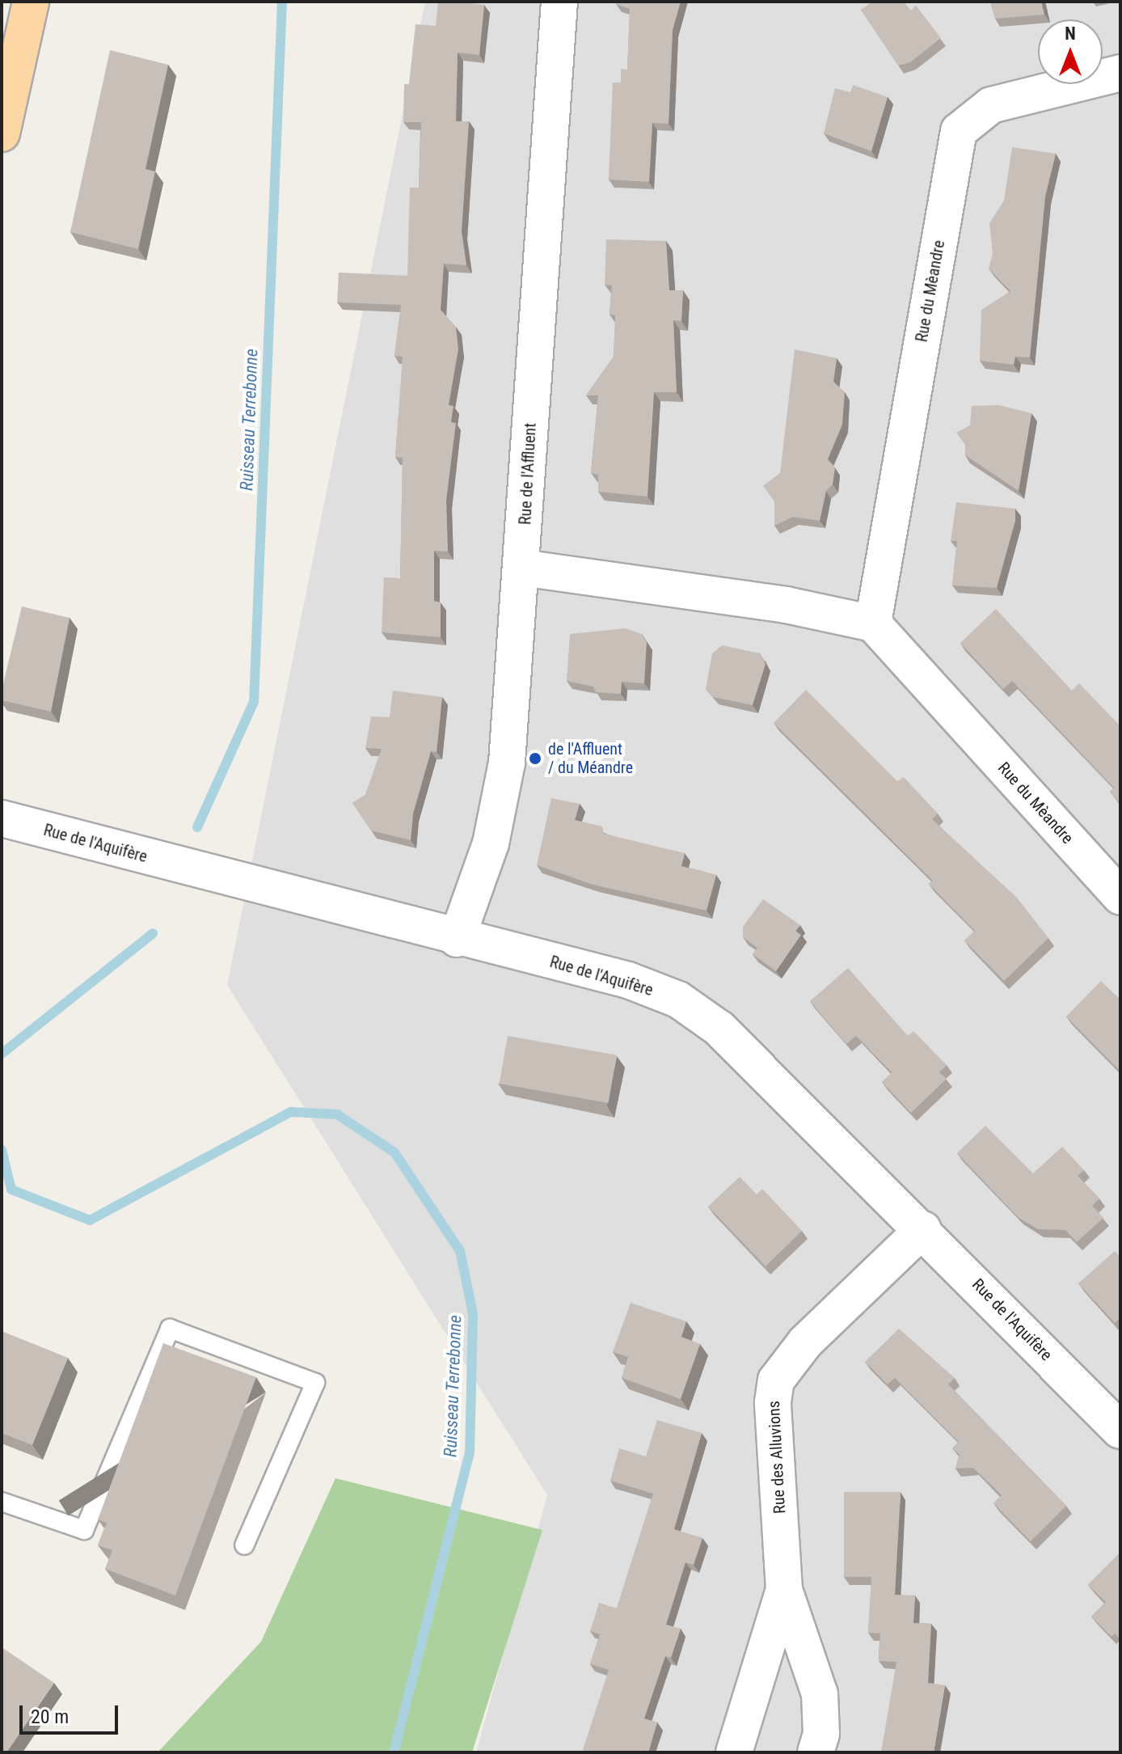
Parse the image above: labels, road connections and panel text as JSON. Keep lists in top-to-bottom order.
{
  "streets": {
    "street": [
      "Rue du Mèandre",
      "Rue de l'Affluent",
      "Rue de l'Aquifère",
      "Rue des Alluvions"
    ]
  },
  "crossings": [
    ["Rue de l'Affluent", "Rue de l'Aquifère"],
    ["Rue de l'Aquifère", "Rue des Alluvions"]
  ],
  "water": ["Ruisseau Terrebonne"],
  "places": ["de l'Affluent / du Méandre"],
  "scale_bar": "20 m",
  "north": "top"
}
